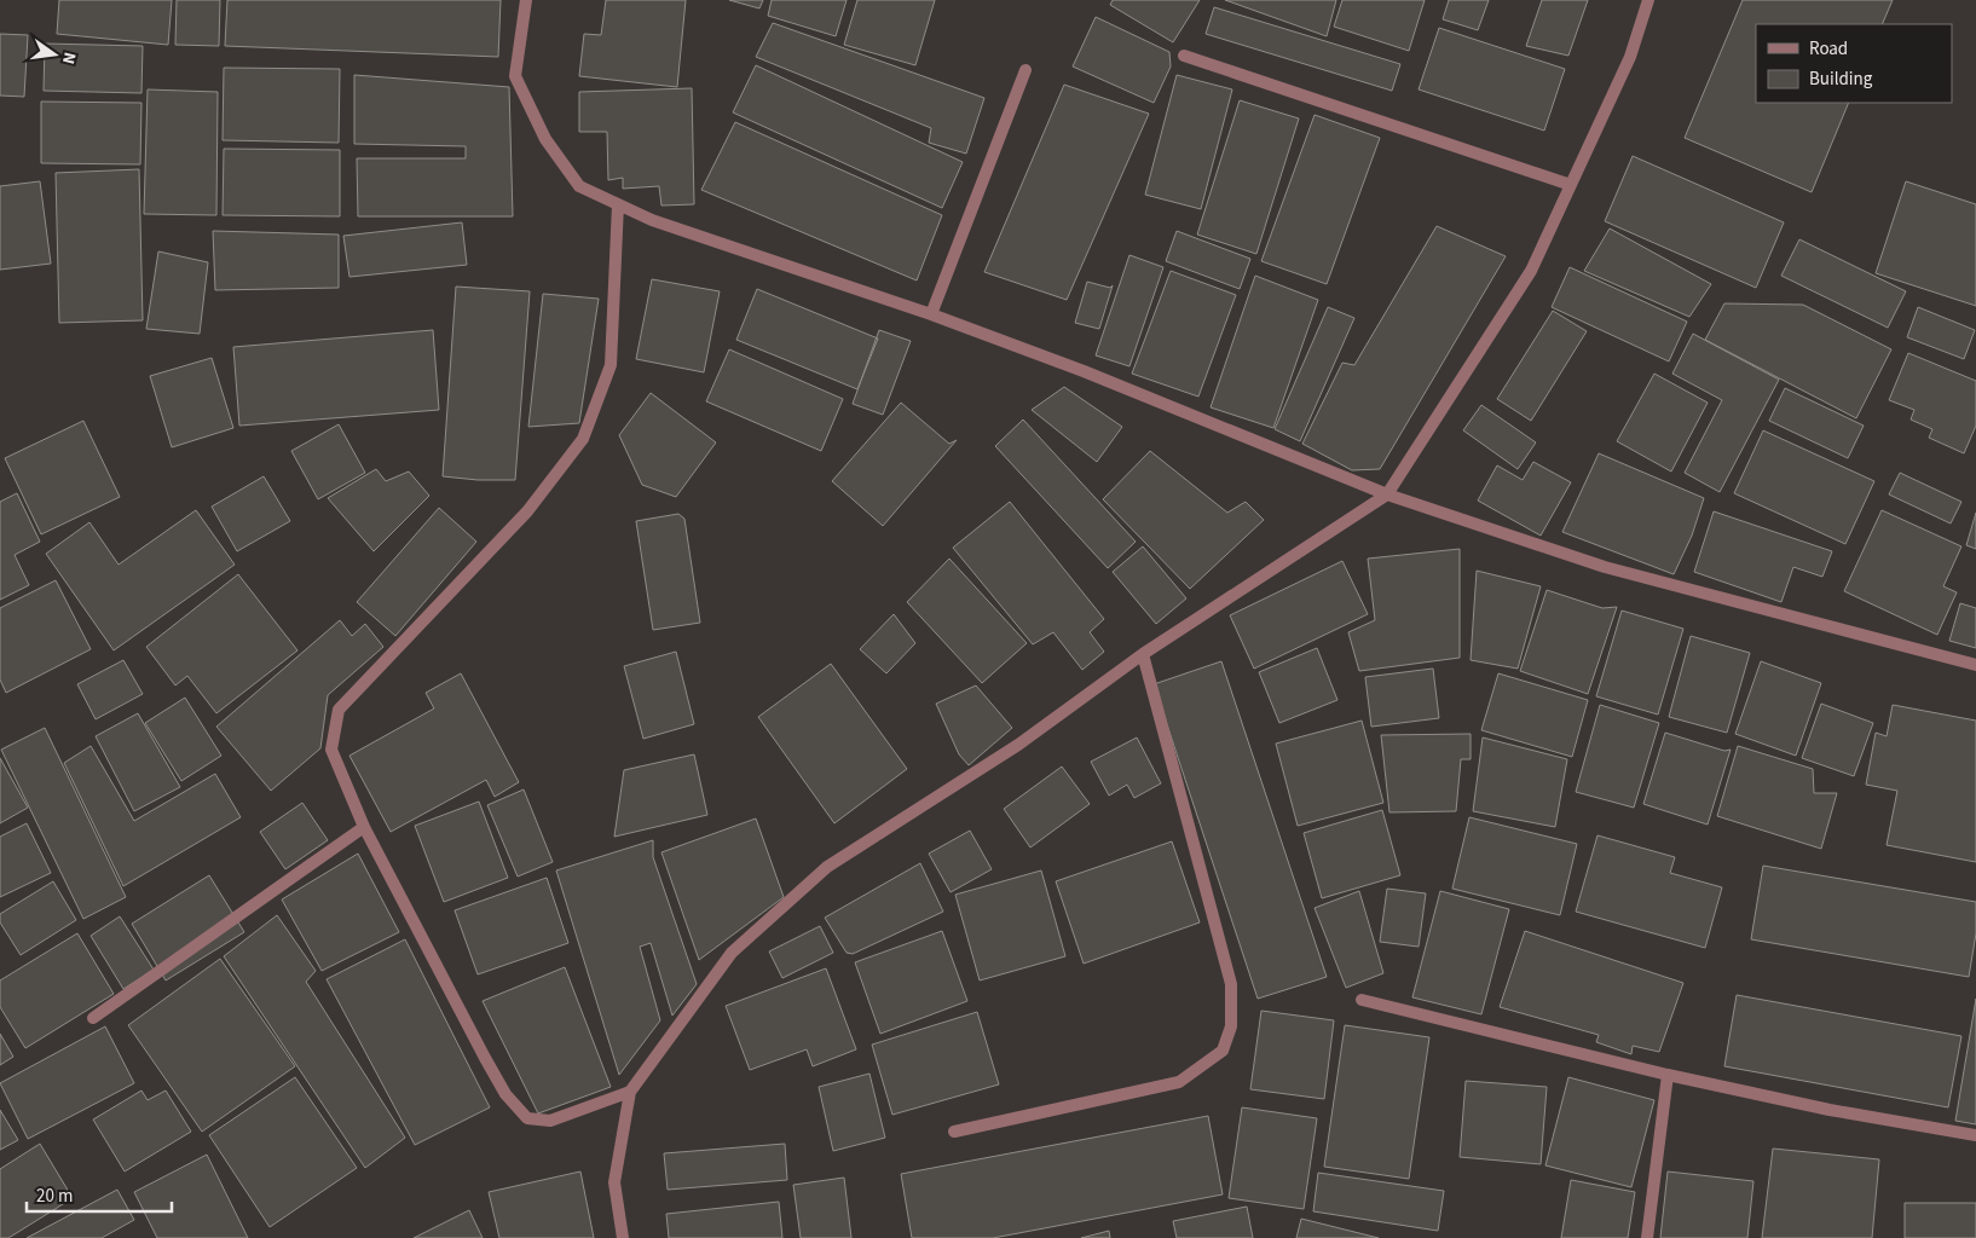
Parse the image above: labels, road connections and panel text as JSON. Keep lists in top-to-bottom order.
{
  "legend": ["Road", "Building"],
  "scale_bar": "20 m",
  "north": "right"
}
